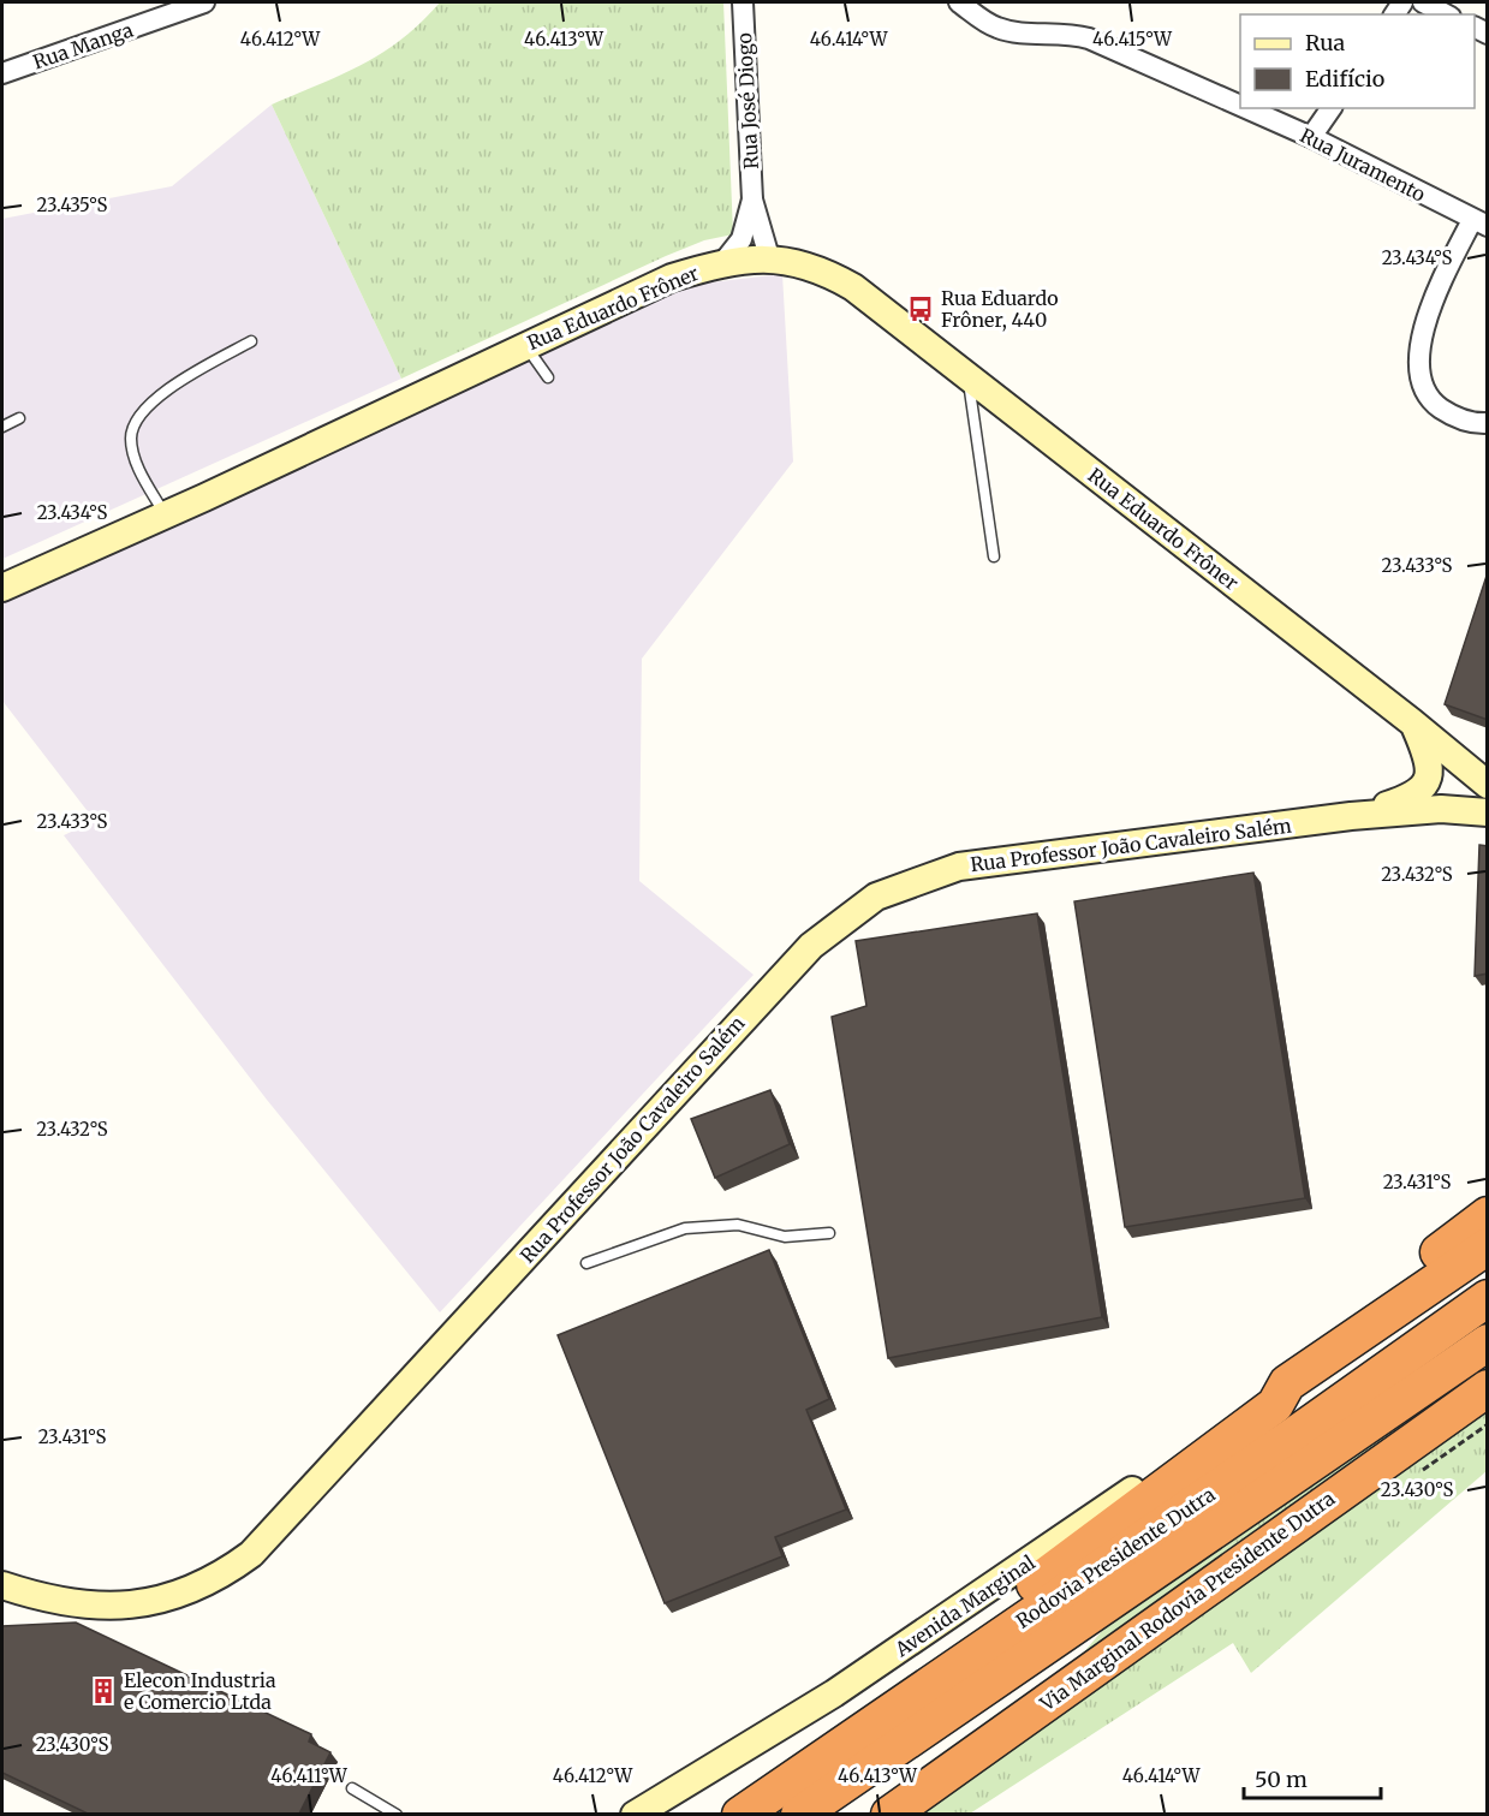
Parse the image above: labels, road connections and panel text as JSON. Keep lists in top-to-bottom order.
{
  "streets": {
    "highway": ["Rodovia Presidente Dutra", "Via Marginal Rodovia Presidente Dutra"],
    "main road": ["Rua Eduardo Frôner", "Rua Professor João Cavaleiro Salém", "Avenida Marginal"],
    "street": ["Rua Manga", "Rua José Diogo", "Rua Juramento"]
  },
  "crossings": [
    ["Rua José Diogo", "Rua Eduardo Frôner"],
    ["Rua Eduardo Frôner", "Rua Professor João Cavaleiro Salém"]
  ],
  "places": {
    "bus stop": ["Rua Eduardo Frôner, 440"],
    "building": ["Elecon Industria e Comercio Ltda"]
  },
  "legend": ["Rua", "Edifício"],
  "scale_bar": "50 m",
  "coordinates": [
    "46.415°W",
    "46.412°W",
    "46.413°W",
    "46.414°W",
    "23.435°S",
    "23.434°S",
    "23.433°S",
    "23.432°S",
    "23.431°S",
    "23.430°S",
    "46.411°W"
  ]
}
